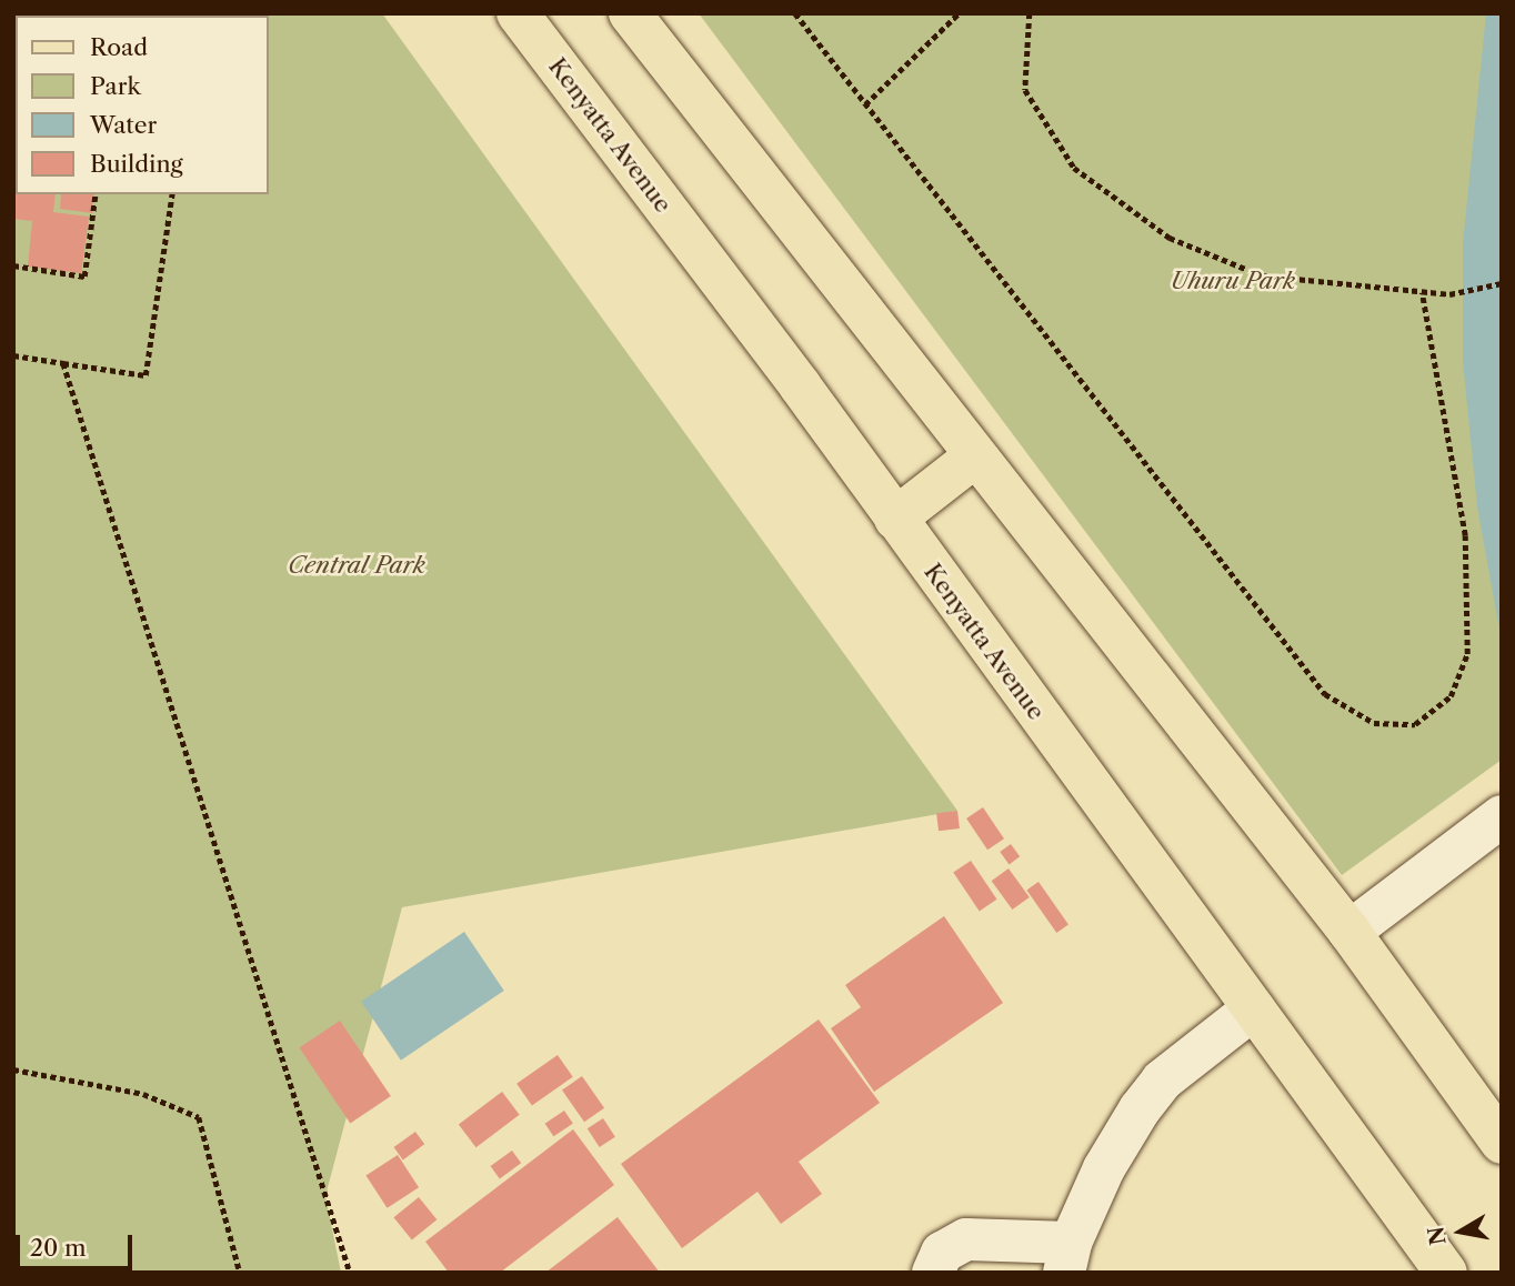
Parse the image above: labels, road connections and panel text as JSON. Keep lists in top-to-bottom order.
{
  "streets": {
    "main road": ["Kenyatta Avenue"]
  },
  "parks": ["Uhuru Park", "Central Park"],
  "legend": [
    "Road",
    "Park",
    "Water",
    "Building"
  ],
  "scale_bar": "20 m",
  "north": "left"
}
